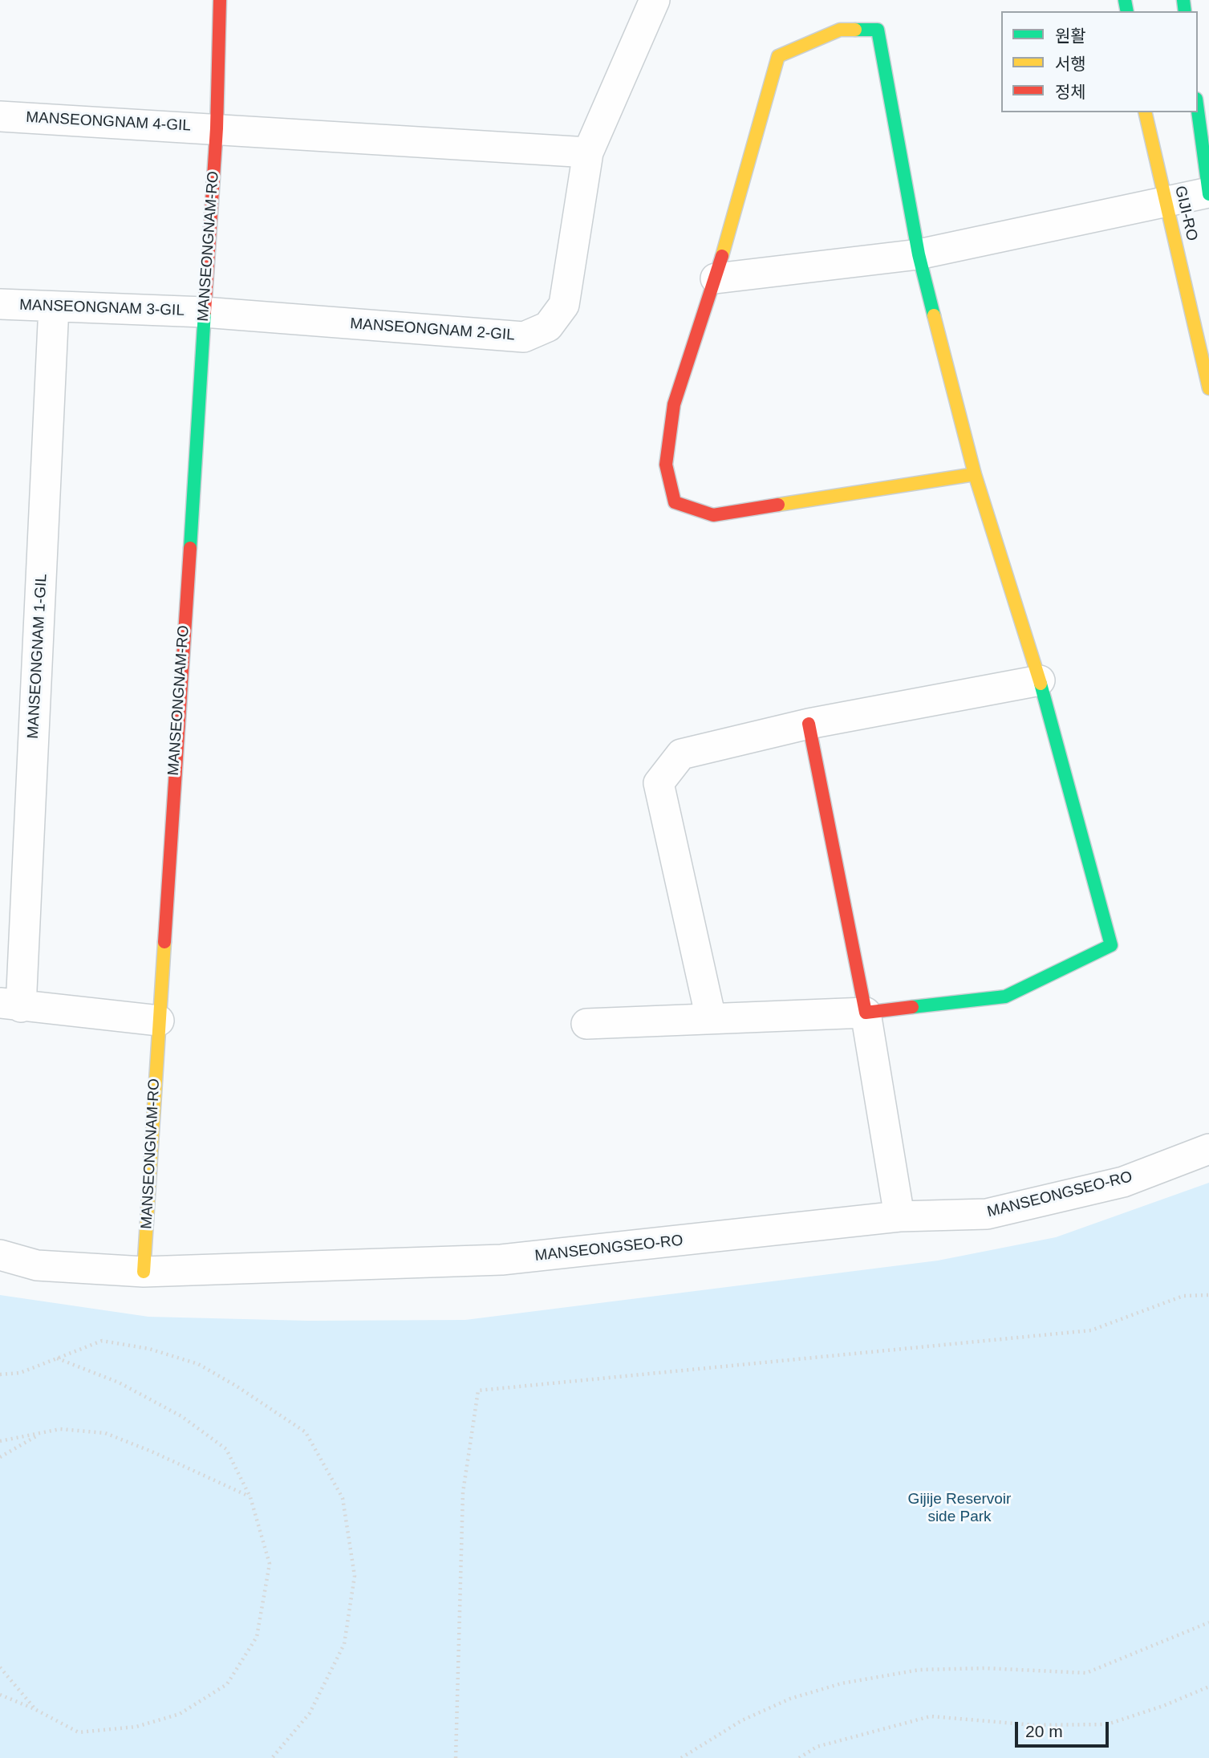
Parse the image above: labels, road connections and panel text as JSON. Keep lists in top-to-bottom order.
{
  "streets": {
    "street": [
      "MANSEONGNAM 4-GIL",
      "GIJI-RO",
      "MANSEONGNAM-RO",
      "MANSEONGNAM 3-GIL",
      "MANSEONGNAM 2-GIL",
      "MANSEONGNAM 1-GIL",
      "MANSEONGSEO-RO"
    ]
  },
  "crossings": [
    ["MANSEONGNAM 4-GIL", "MANSEONGNAM-RO"],
    ["MANSEONGNAM-RO", "MANSEONGNAM 3-GIL"],
    ["MANSEONGNAM-RO", "MANSEONGNAM 2-GIL"],
    ["MANSEONGNAM-RO", "MANSEONGNAM 1-GIL"],
    ["MANSEONGNAM-RO", "MANSEONGSEO-RO"],
    ["MANSEONGNAM 3-GIL", "MANSEONGNAM 2-GIL"],
    ["MANSEONGNAM 3-GIL", "MANSEONGNAM 1-GIL"]
  ],
  "parks": ["Gijije Reservoir side Park"],
  "legend": ["원활", "서행", "정체"],
  "scale_bar": "20 m"
}
